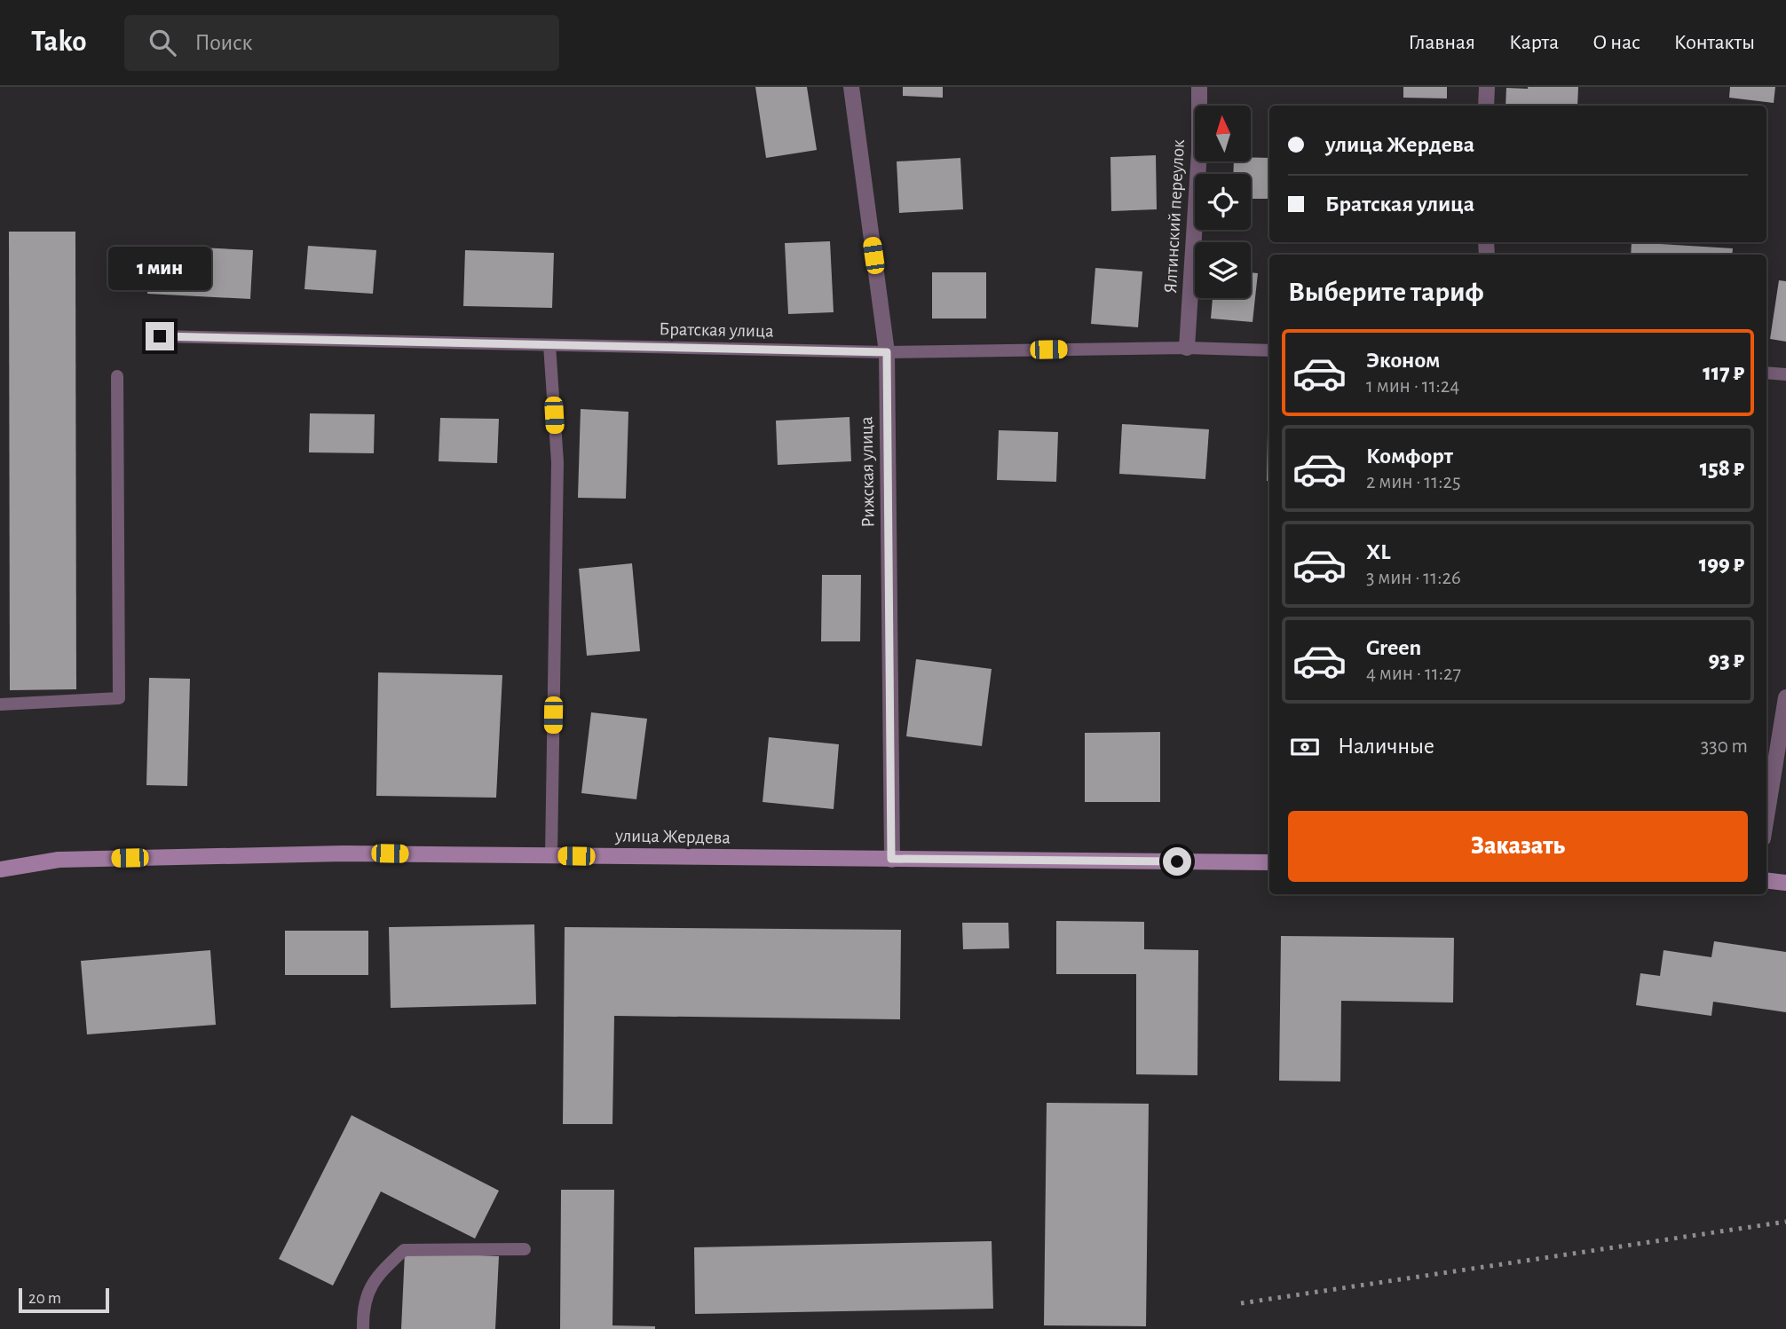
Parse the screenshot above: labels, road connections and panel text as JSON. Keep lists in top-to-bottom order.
{
  "streets": {
    "main road": ["улица Жердева"],
    "street": ["Ялтинский переулок", "Рижская улица"],
    "lane": ["Братская улица"]
  },
  "crossings": [
    ["Ялтинский переулок", "Братская улица"],
    ["Братская улица", "Рижская улица"],
    ["Рижская улица", "улица Жердева"]
  ],
  "scale_bar": "20 m",
  "north": "top",
  "page": {
    "header": "Tako",
    "search": "Поиск",
    "nav": [
      "Главная",
      "Карта",
      "О нас",
      "Контакты"
    ],
    "banner": ["улица Жердева", "Братская улица"],
    "bubble": "1 мин",
    "heading": "Выберите тариф",
    "list": [
      {
        "name": "Эконом",
        "note": "1 мин · 11:24",
        "value": "117 ₽"
      },
      {
        "name": "Комфорт",
        "note": "2 мин · 11:25",
        "value": "158 ₽"
      },
      {
        "name": "XL",
        "note": "3 мин · 11:26",
        "value": "199 ₽"
      },
      {
        "name": "Green",
        "note": "4 мин · 11:27",
        "value": "93 ₽"
      }
    ],
    "pay": ["Наличные", "330 m"],
    "buttons": "Заказать",
    "scale": "20 m"
  }
}
